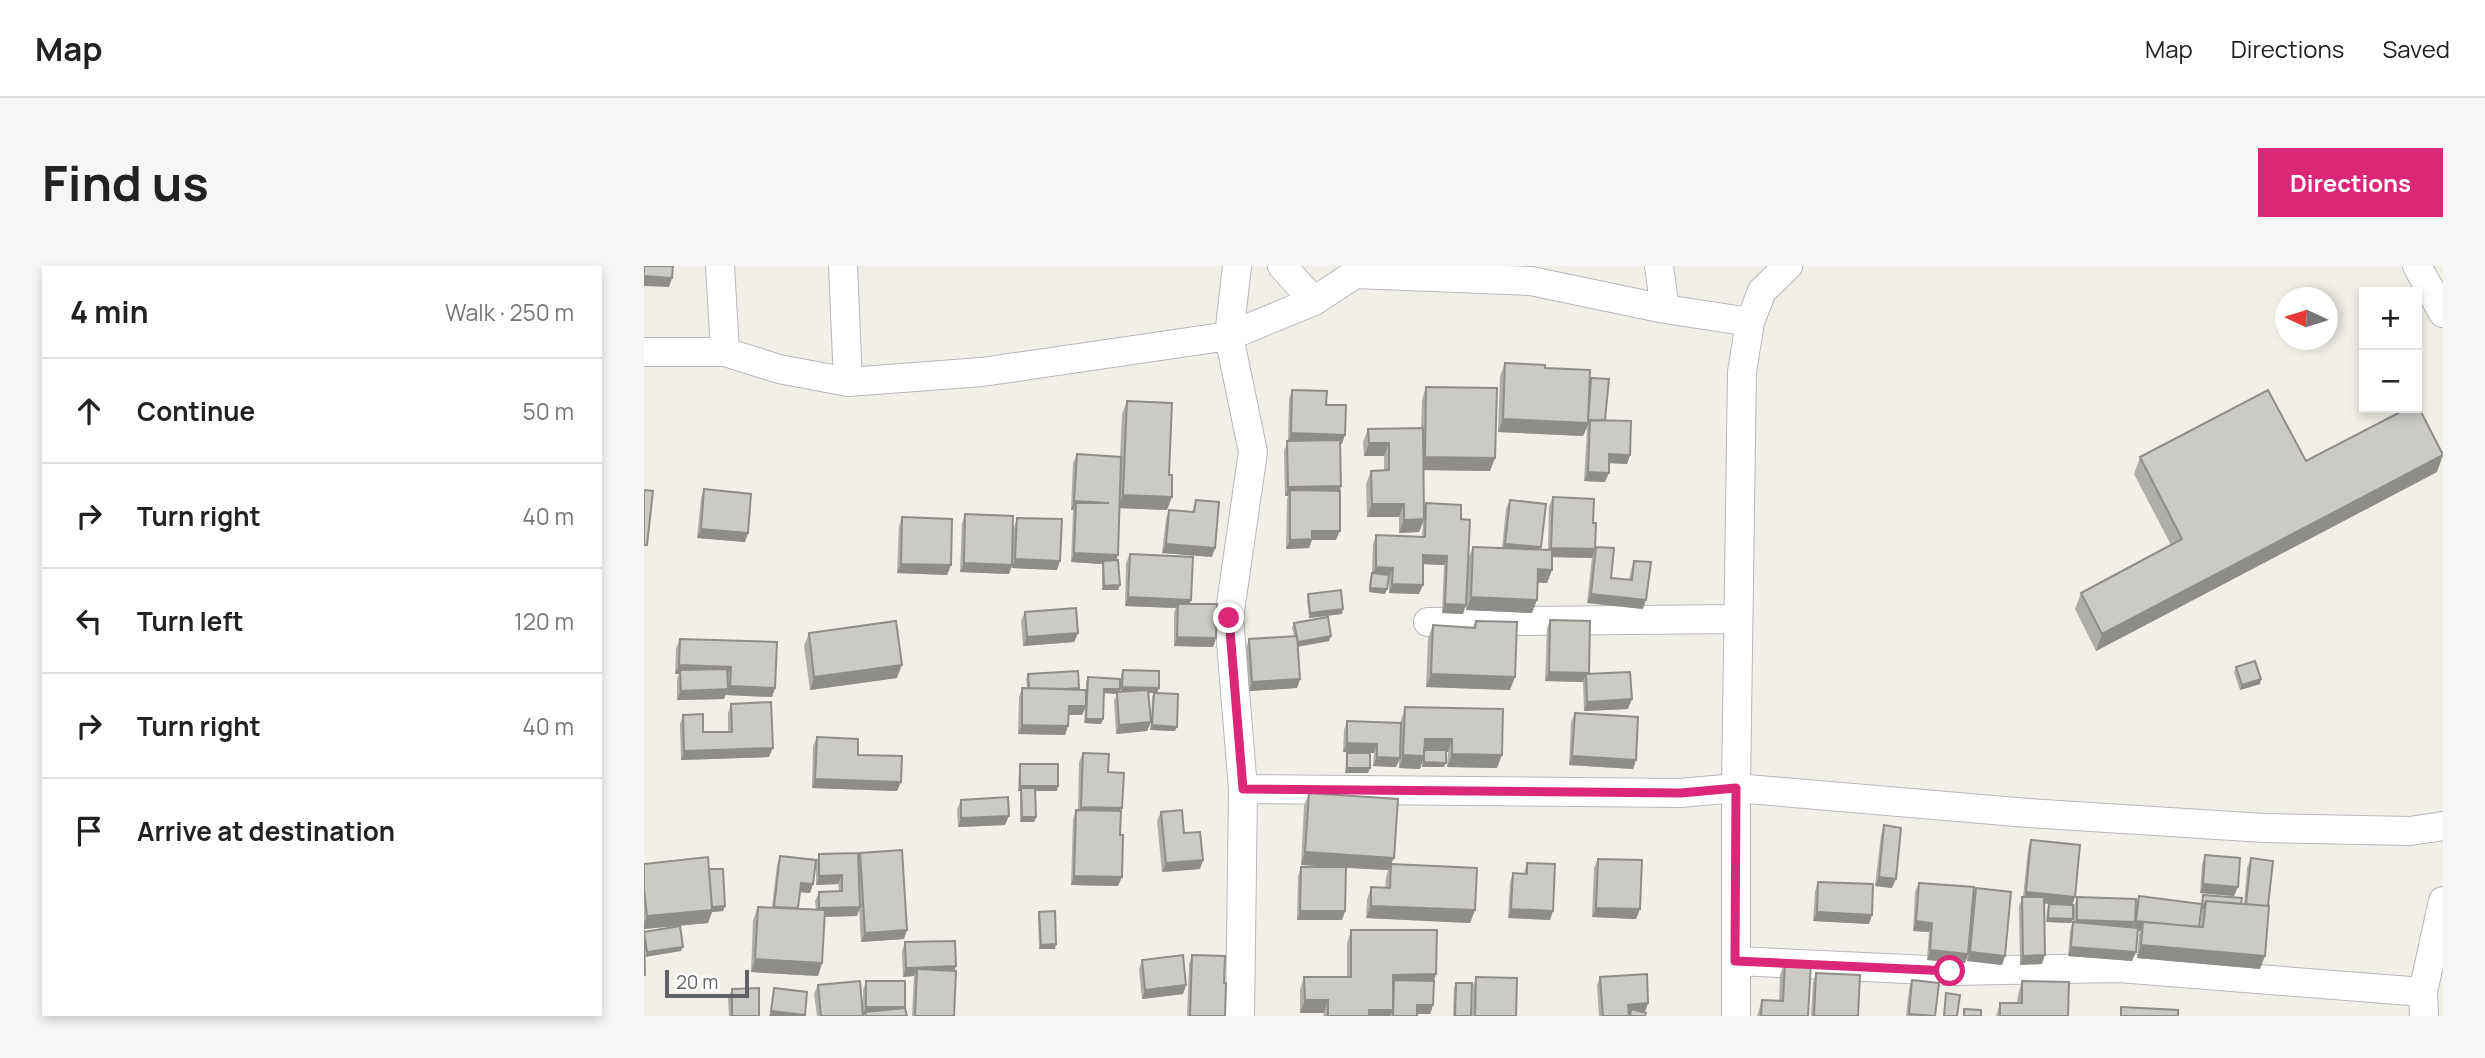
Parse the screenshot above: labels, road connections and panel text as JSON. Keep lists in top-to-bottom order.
{
  "scale_bar": "20 m",
  "north": "left",
  "page": {
    "header": "Map",
    "nav": ["Map", "Directions", "Saved"],
    "buttons": "Directions",
    "title": "Find us",
    "heading": ["4 min", "Walk · 250 m"],
    "map_buttons": ["+", "−"],
    "list": [
      ["Continue", "50 m"],
      ["Turn right", "40 m"],
      ["Turn left", "120 m"],
      ["Turn right", "40 m"],
      "Arrive at destination"
    ],
    "scale": "20 m"
  }
}
